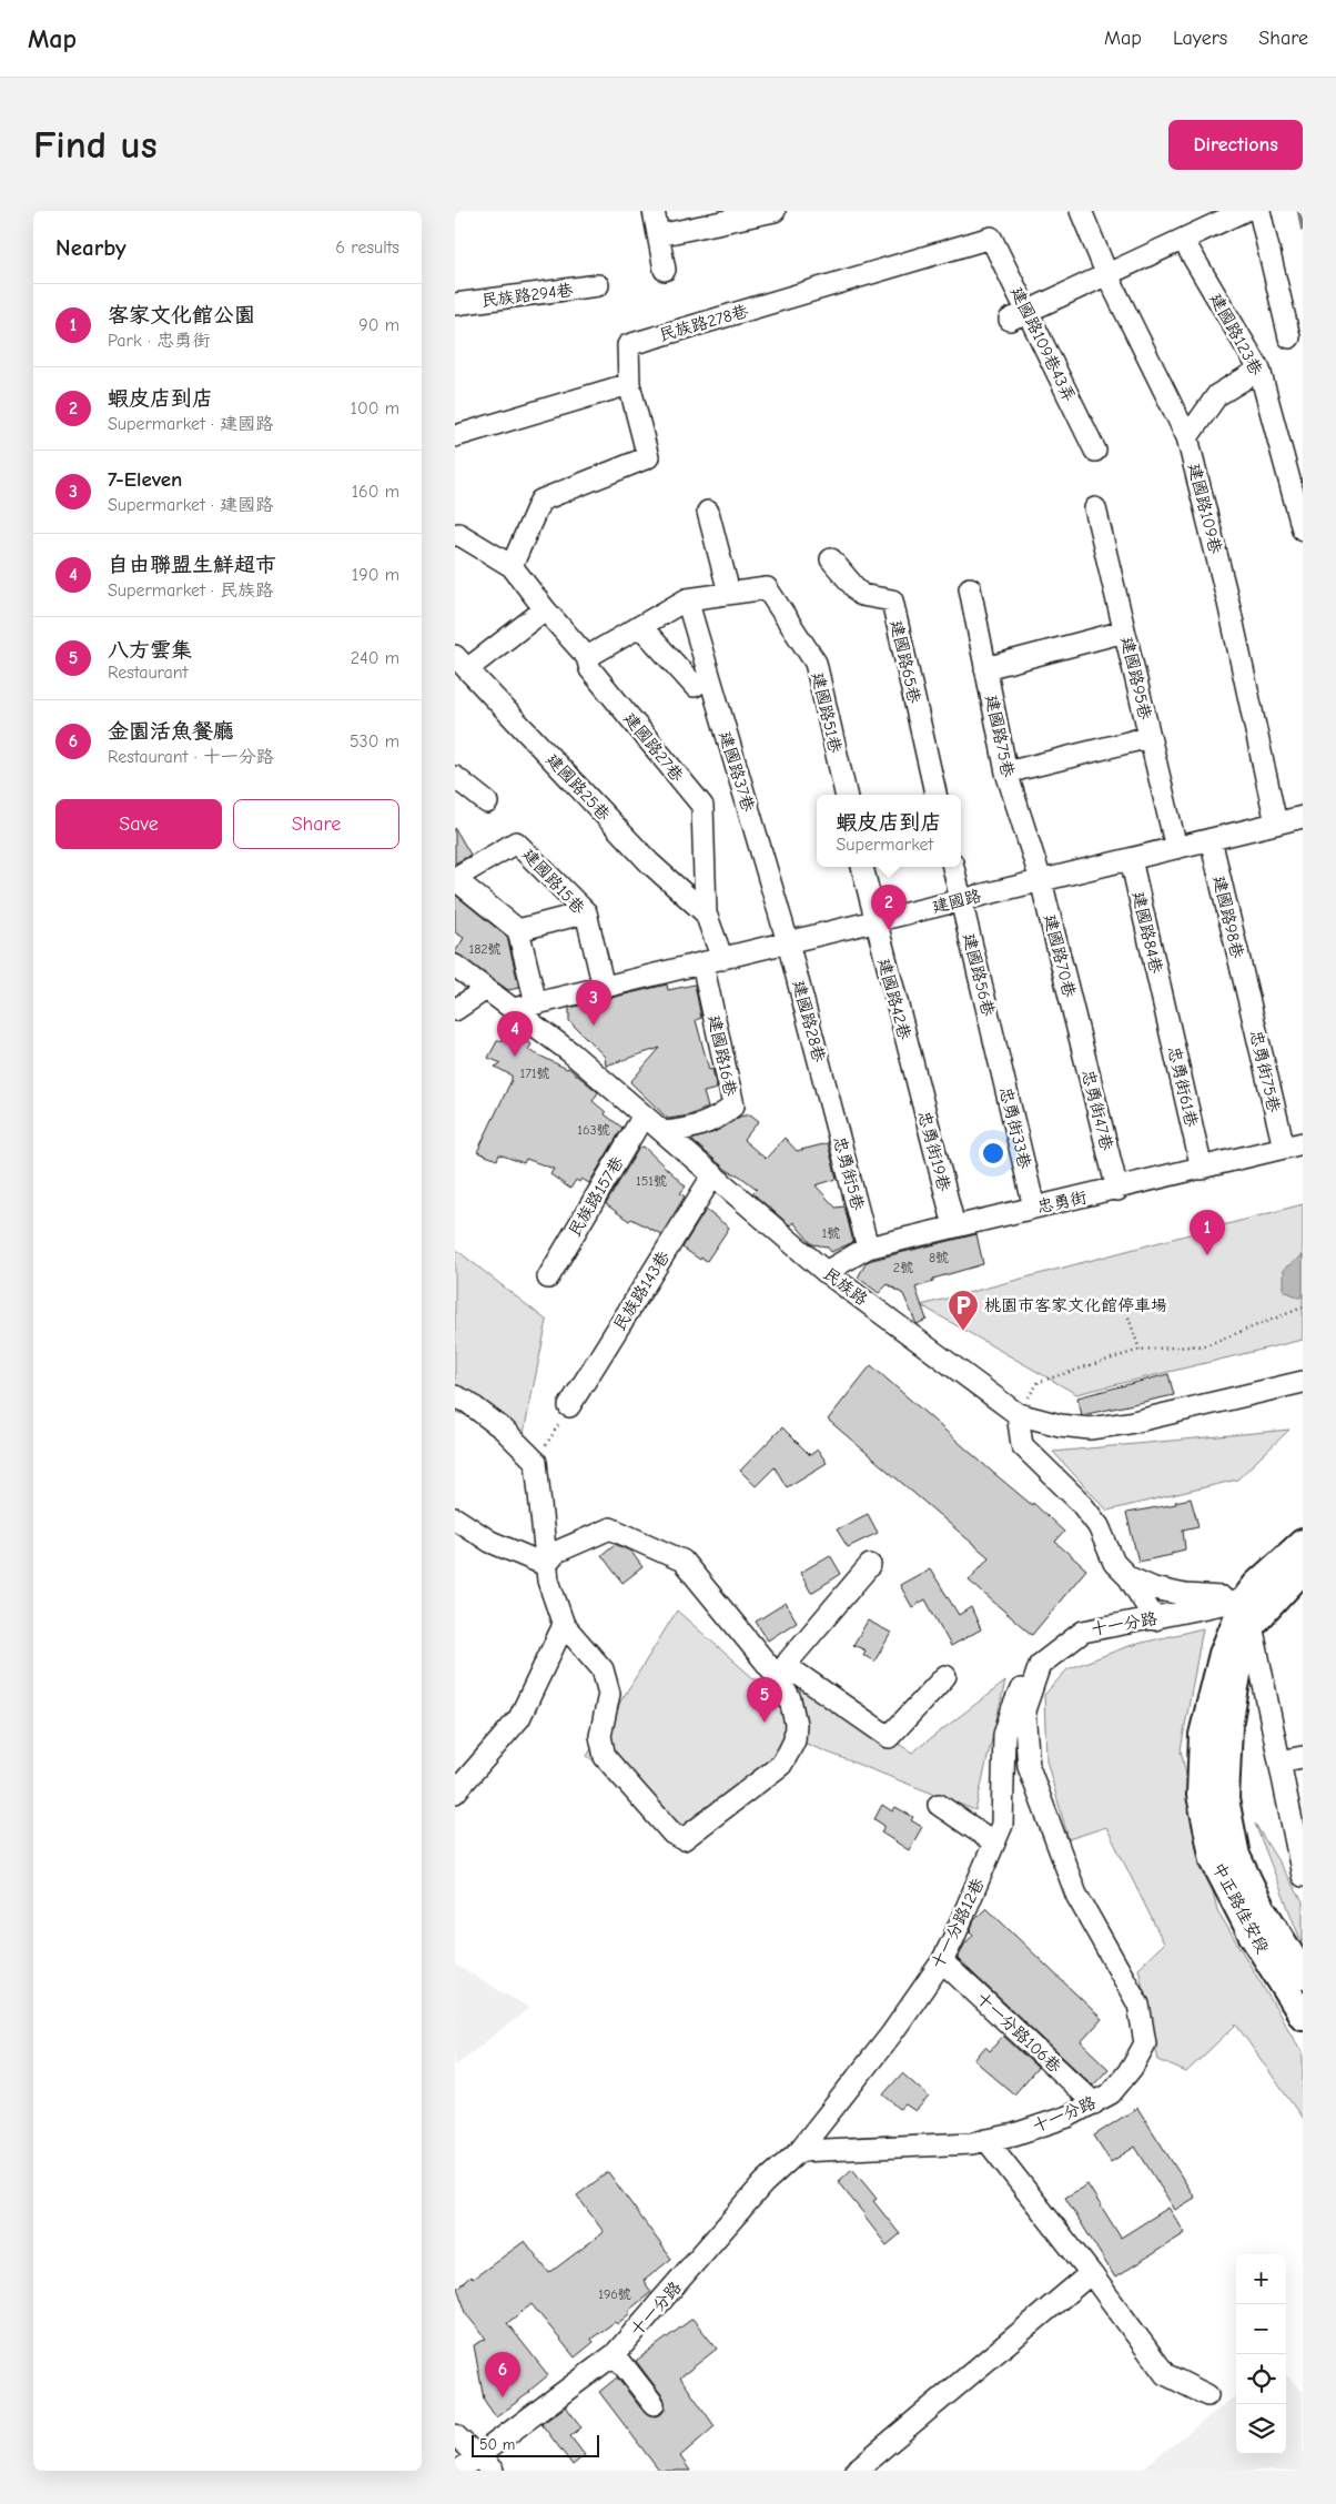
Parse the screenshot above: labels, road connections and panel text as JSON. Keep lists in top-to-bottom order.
{
  "streets": {
    "main road": ["中正路佳安段"],
    "street": [
      "民族路294巷",
      "民族路278巷",
      "建國路123巷",
      "建國路109巷43弄",
      "建國路109巷",
      "建國路65巷",
      "建國路95巷",
      "建國路51巷",
      "建國路75巷",
      "建國路27巷",
      "建國路37巷",
      "建國路25巷",
      "建國路15巷",
      "建國路",
      "建國路98巷",
      "建國路84巷",
      "建國路70巷",
      "建國路56巷",
      "建國路42巷",
      "建國路28巷",
      "建國路16巷",
      "忠勇街75巷",
      "忠勇街61巷",
      "忠勇街47巷",
      "忠勇街33巷",
      "忠勇街19巷",
      "忠勇街5巷",
      "民族路157巷",
      "忠勇街",
      "民族路",
      "民族路143巷",
      "十一分路",
      "十一分路12巷",
      "十一分路106巷"
    ]
  },
  "crossings": [
    ["民族路278巷", "建國路109巷43弄"],
    ["建國路109巷", "建國路"],
    ["建國路95巷", "建國路"],
    ["建國路51巷", "建國路37巷"],
    ["建國路75巷", "建國路"],
    ["建國路75巷", "建國路70巷"],
    ["建國路27巷", "建國路25巷"],
    ["建國路27巷", "建國路"],
    ["建國路27巷", "建國路16巷"],
    ["建國路37巷", "建國路"],
    ["建國路37巷", "建國路28巷"],
    ["建國路15巷", "建國路"],
    ["建國路", "建國路98巷"],
    ["建國路", "建國路84巷"],
    ["建國路", "建國路70巷"],
    ["建國路", "建國路56巷"],
    ["建國路", "建國路42巷"],
    ["建國路", "建國路28巷"],
    ["建國路", "建國路16巷"],
    ["建國路", "民族路"],
    ["建國路98巷", "忠勇街75巷"],
    ["建國路84巷", "忠勇街61巷"],
    ["建國路70巷", "忠勇街47巷"],
    ["建國路56巷", "忠勇街33巷"],
    ["建國路42巷", "忠勇街19巷"],
    ["建國路28巷", "忠勇街5巷"],
    ["建國路16巷", "民族路"],
    ["忠勇街75巷", "忠勇街"],
    ["忠勇街61巷", "忠勇街"],
    ["忠勇街47巷", "忠勇街"],
    ["忠勇街33巷", "忠勇街"],
    ["忠勇街19巷", "忠勇街"],
    ["忠勇街5巷", "忠勇街"],
    ["民族路157巷", "民族路"],
    ["忠勇街", "民族路"],
    ["民族路", "民族路143巷"],
    ["十一分路", "中正路佳安段"],
    ["十一分路", "十一分路12巷"],
    ["十一分路", "十一分路106巷"],
    ["十一分路12巷", "十一分路106巷"]
  ],
  "places": {
    "parking": ["桃園市客家文化館停車場"]
  },
  "house_numbers": [
    "182號",
    "171號",
    "163號",
    "151號",
    "1號",
    "8號",
    "2號",
    "196號"
  ],
  "scale_bar": "50 m",
  "page": {
    "header": "Map",
    "nav": ["Map", "Layers", "Share"],
    "buttons": [
      "Directions",
      ["Save", "Share"]
    ],
    "title": "Find us",
    "heading": ["Nearby", "6 results"],
    "list": [
      {
        "mark": "1",
        "name": "客家文化館公園",
        "note": "Park · 忠勇街",
        "value": "90 m"
      },
      {
        "mark": "2",
        "name": "蝦皮店到店",
        "note": "Supermarket · 建國路",
        "value": "100 m"
      },
      {
        "mark": "3",
        "name": "7-Eleven",
        "note": "Supermarket · 建國路",
        "value": "160 m"
      },
      {
        "mark": "4",
        "name": "自由聯盟生鮮超市",
        "note": "Supermarket · 民族路",
        "value": "190 m"
      },
      {
        "mark": "5",
        "name": "八方雲集",
        "note": "Restaurant",
        "value": "240 m"
      },
      {
        "mark": "6",
        "name": "金園活魚餐廳",
        "note": "Restaurant · 十一分路",
        "value": "530 m"
      }
    ],
    "popup": ["蝦皮店到店", "Supermarket"],
    "pins": [
      "2",
      "3",
      "4",
      "1",
      "5",
      "6"
    ],
    "map_buttons": ["+", "−"],
    "scale": "50 m"
  }
}
